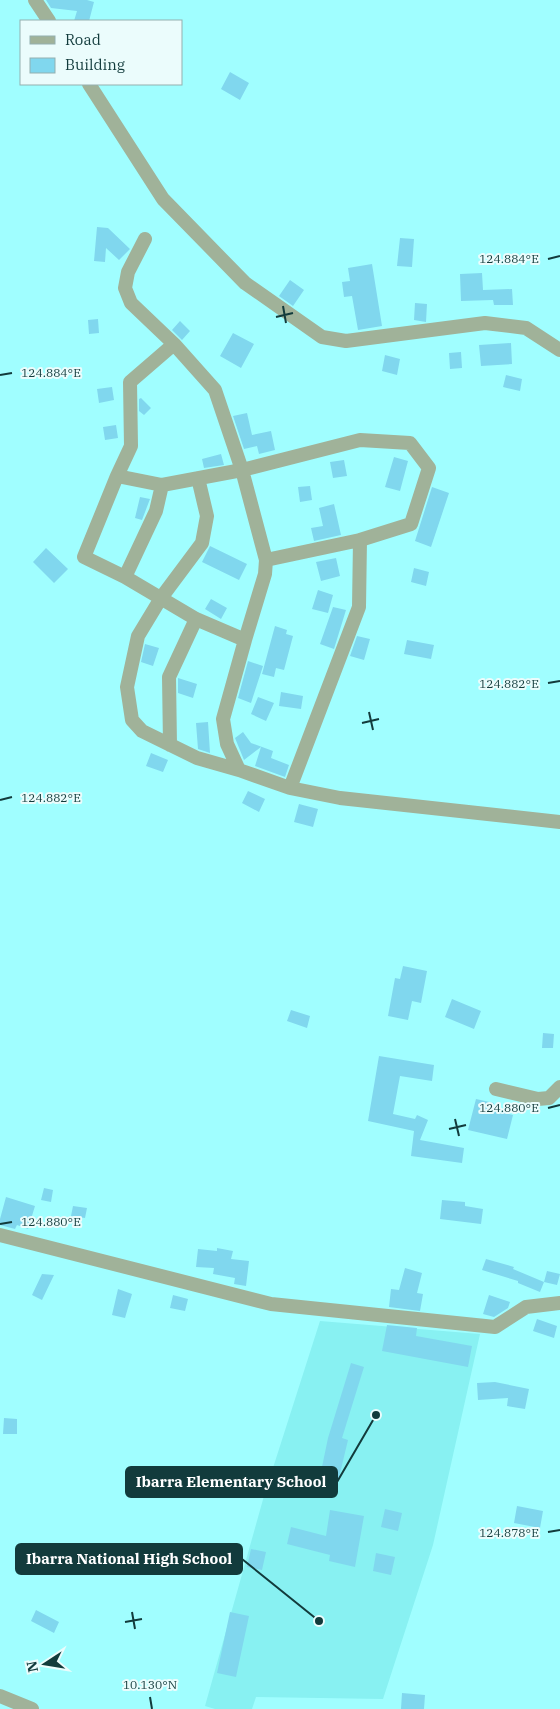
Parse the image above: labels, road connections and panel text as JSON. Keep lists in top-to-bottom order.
{
  "places": ["Ibarra Elementary School", "Ibarra National High School"],
  "legend": ["Road", "Building"],
  "north": "left",
  "coordinates": [
    "124.884°E",
    "124.882°E",
    "124.880°E",
    "124.878°E",
    "10.130°N"
  ]
}
